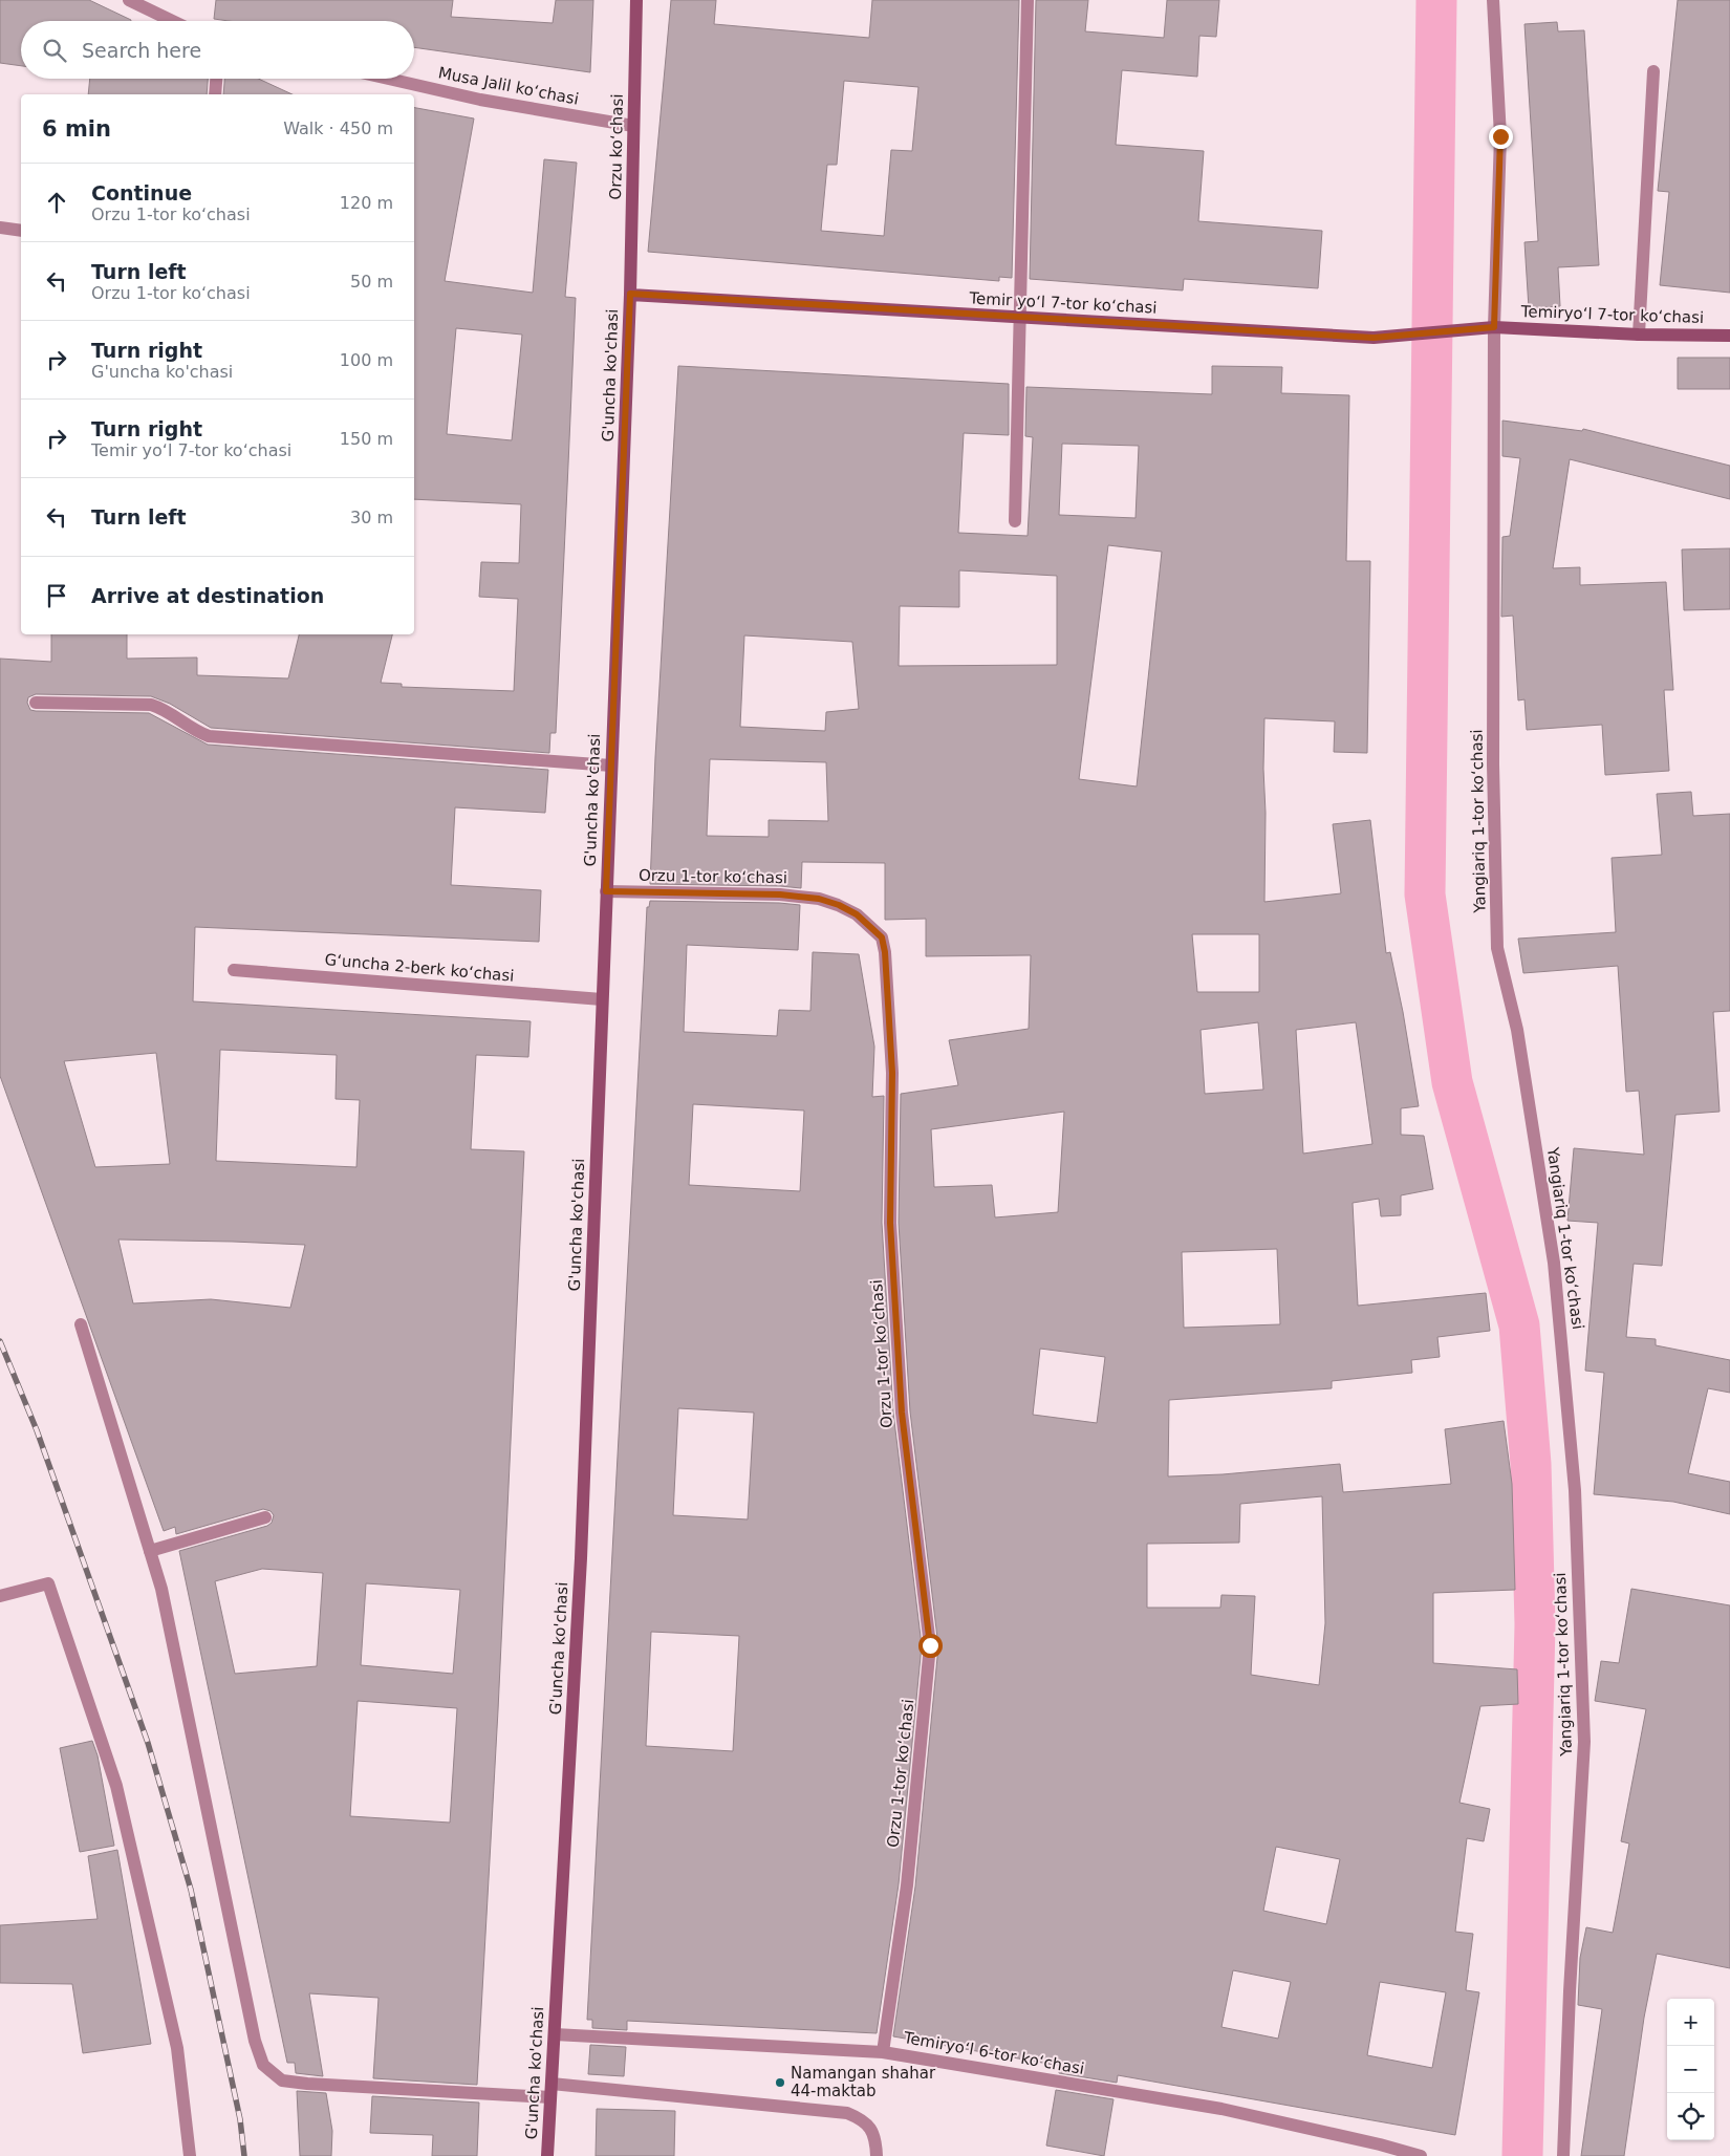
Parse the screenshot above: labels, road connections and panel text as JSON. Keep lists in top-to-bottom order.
{
  "streets": {
    "street": [
      "Musa Jalil koʻchasi",
      "Orzu koʻchasi",
      "Temir yoʻl 7-tor koʻchasi",
      "Temiryoʻl 7-tor koʻchasi",
      "G'uncha ko'chasi",
      "Yangiariq 1-tor koʻchasi",
      "Orzu 1-tor koʻchasi",
      "Gʻuncha 2-berk koʻchasi",
      "Temiryoʻl 6-tor koʻchasi"
    ]
  },
  "crossings": [
    ["Musa Jalil koʻchasi", "Orzu koʻchasi"],
    ["Orzu koʻchasi", "Temir yoʻl 7-tor koʻchasi"],
    ["Orzu koʻchasi", "G'uncha ko'chasi"],
    ["Temir yoʻl 7-tor koʻchasi", "Temiryoʻl 7-tor koʻchasi"],
    ["Temir yoʻl 7-tor koʻchasi", "G'uncha ko'chasi"],
    ["Temir yoʻl 7-tor koʻchasi", "Yangiariq 1-tor koʻchasi"],
    ["Temiryoʻl 7-tor koʻchasi", "Yangiariq 1-tor koʻchasi"],
    ["G'uncha ko'chasi", "Orzu 1-tor koʻchasi"],
    ["G'uncha ko'chasi", "Gʻuncha 2-berk koʻchasi"],
    ["G'uncha ko'chasi", "Temiryoʻl 6-tor koʻchasi"],
    ["Orzu 1-tor koʻchasi", "Temiryoʻl 6-tor koʻchasi"]
  ],
  "places": ["Namangan shahar 44-maktab"],
  "page": {
    "search": "Search here",
    "heading": ["6 min", "Walk · 450 m"],
    "list": [
      ["Continue", "Orzu 1-tor koʻchasi", "120 m"],
      ["Turn left", "Orzu 1-tor koʻchasi", "50 m"],
      ["Turn right", "G'uncha ko'chasi", "100 m"],
      ["Turn right", "Temir yoʻl 7-tor koʻchasi", "150 m"],
      ["Turn left", "30 m"],
      "Arrive at destination"
    ],
    "map_buttons": ["+", "−"]
  }
}
